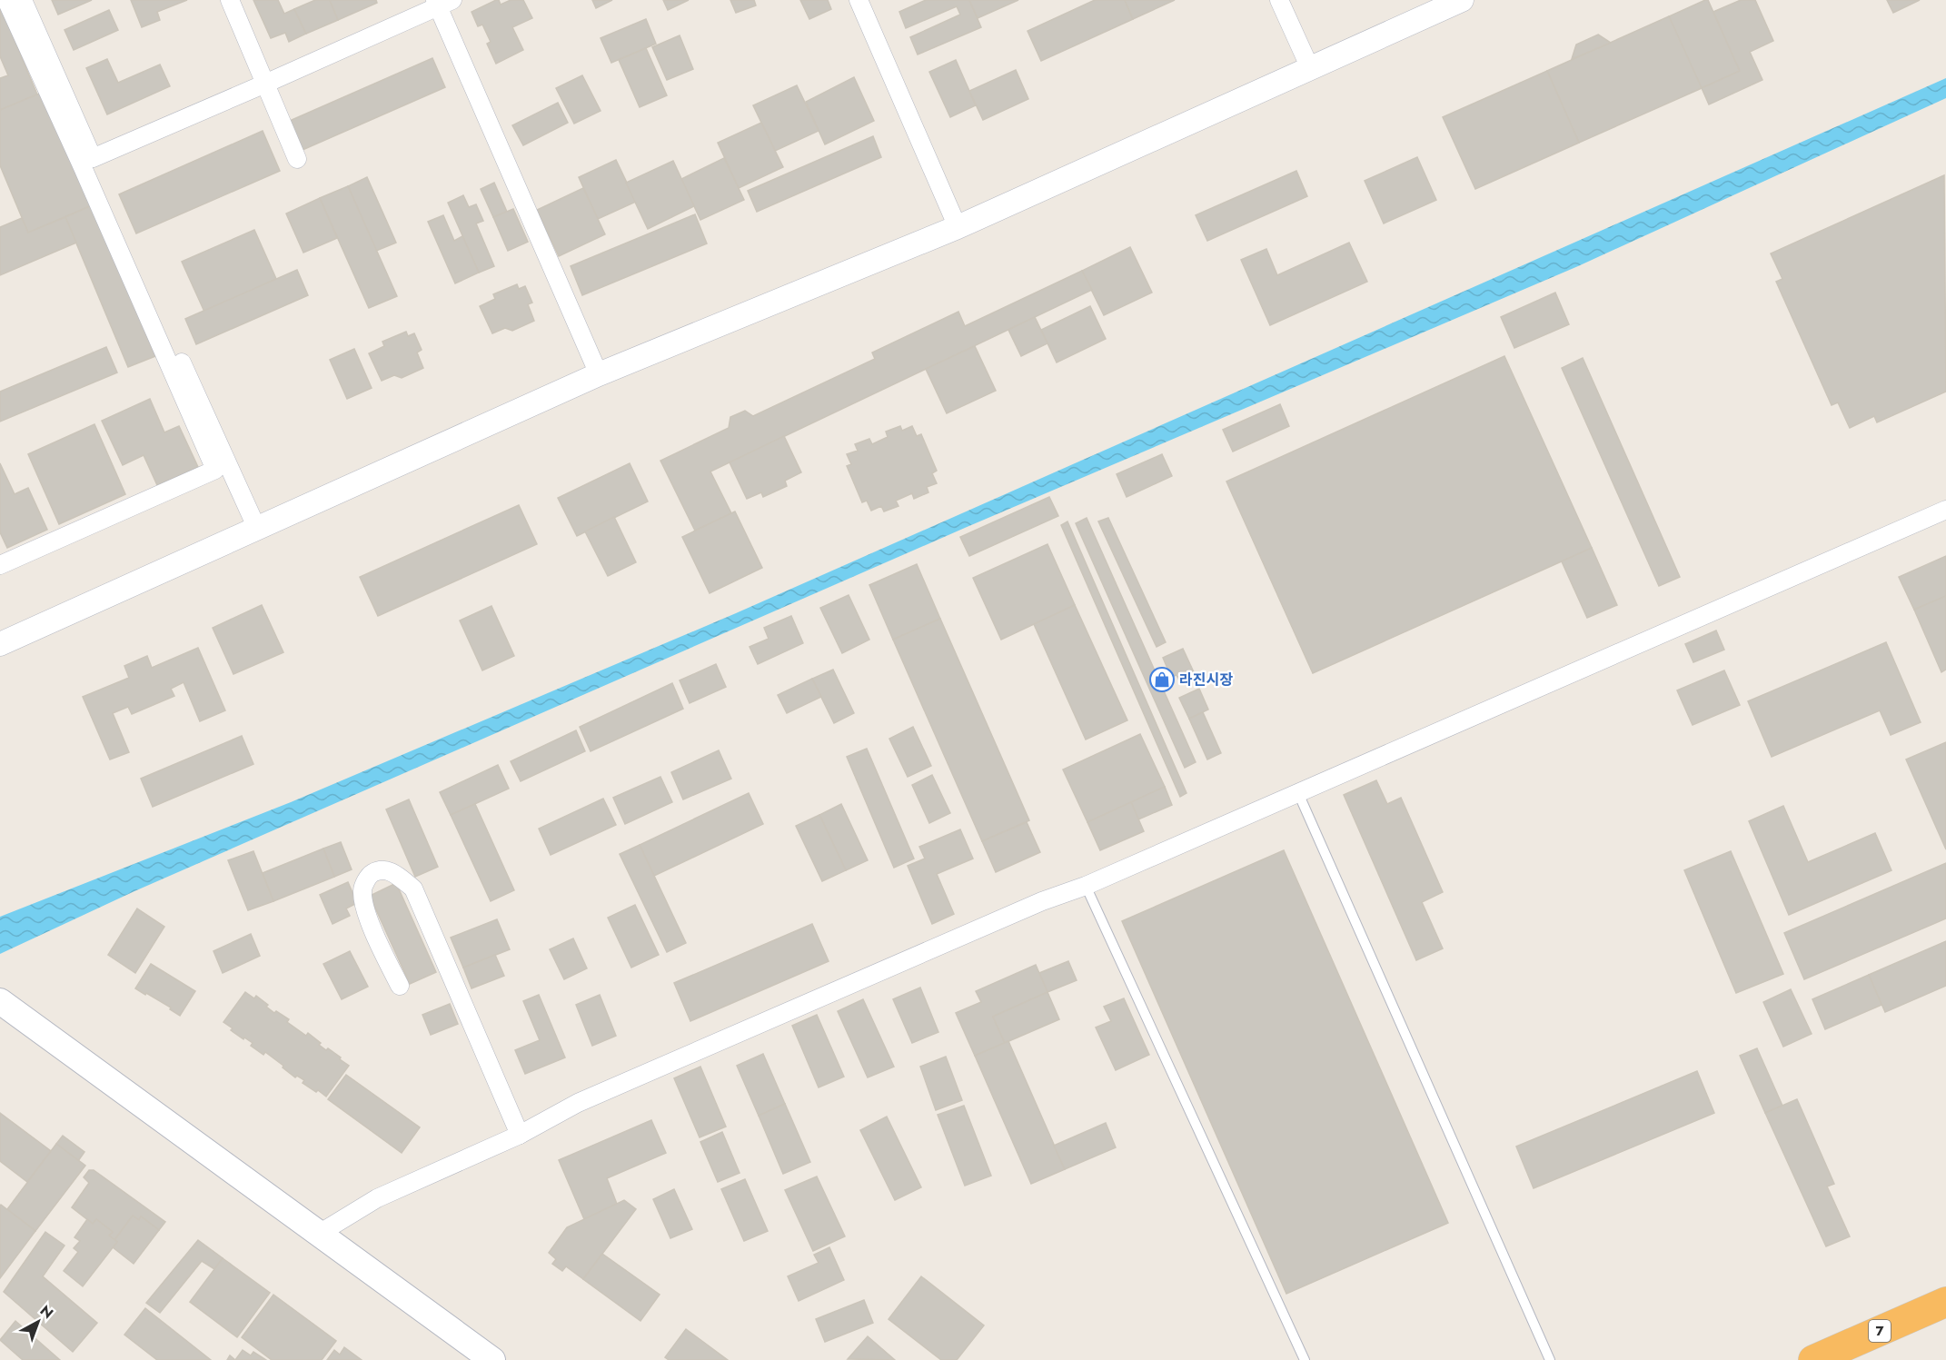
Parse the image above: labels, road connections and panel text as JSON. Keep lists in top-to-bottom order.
{
  "streets": {
    "highway": ["7"]
  },
  "places": {
    "shop": ["라진시장"]
  },
  "north": "top right"
}
